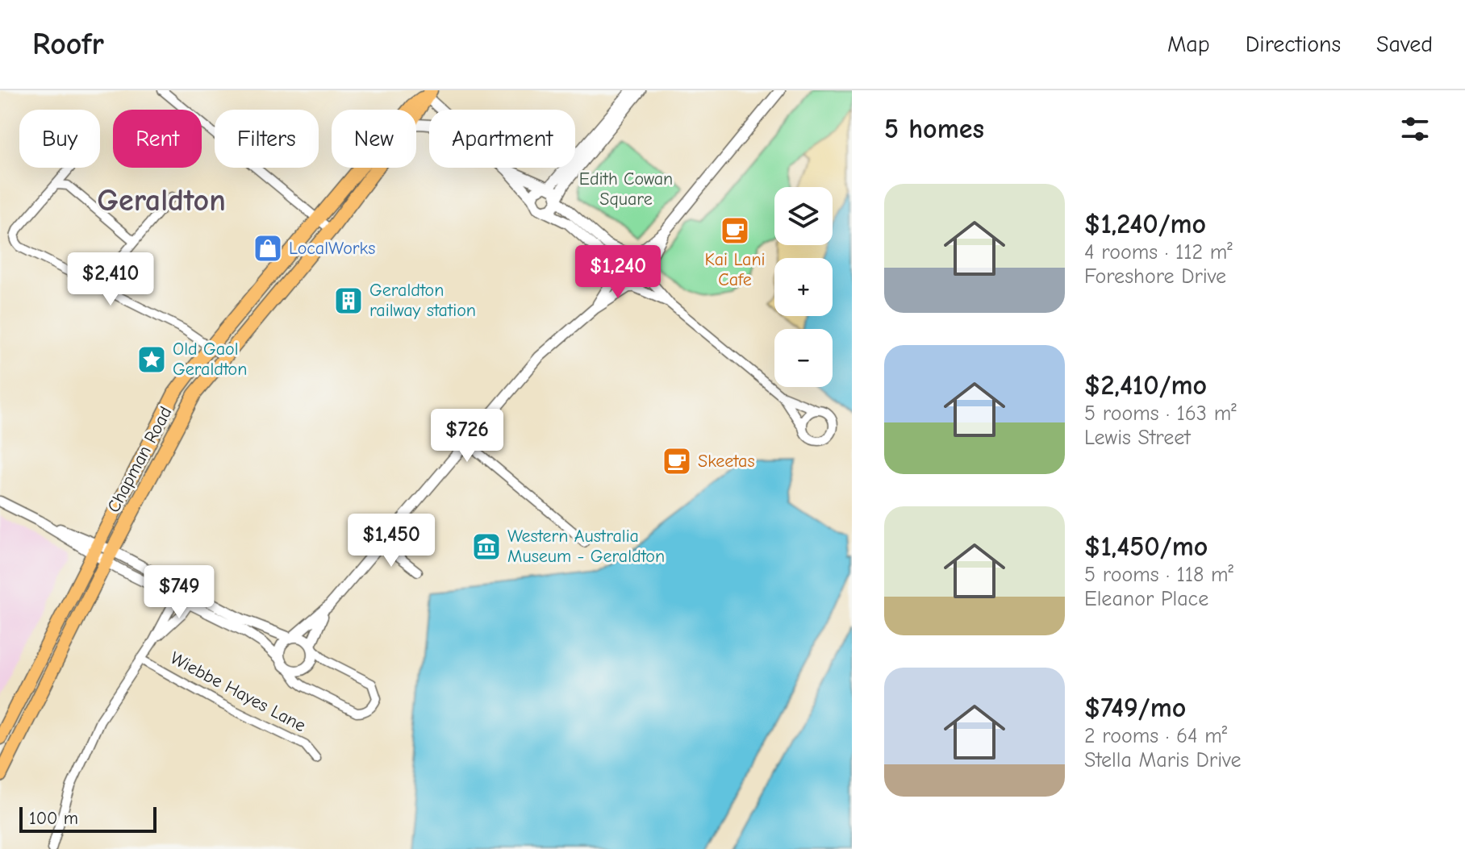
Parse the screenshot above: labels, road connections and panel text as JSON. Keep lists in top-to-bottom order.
{
  "streets": {
    "main road": ["Chapman Road"],
    "street": ["Wiebbe Hayes Lane"]
  },
  "districts": ["Geraldton"],
  "parks": ["Edith Cowan Square"],
  "places": {
    "cafe": ["Kai Lani Cafe", "Skeetas"],
    "shop": ["LocalWorks"],
    "building": ["Geraldton railway station"],
    "place": ["Old Gaol Geraldton"],
    "museum": ["Western Australia Museum - Geraldton"]
  },
  "scale_bar": "100 m",
  "page": {
    "header": "Roofr",
    "nav": ["Map", "Directions", "Saved"],
    "heading": "5 homes",
    "chip": [
      "Buy",
      "Rent",
      "Filters",
      "New",
      "Apartment"
    ],
    "list": [
      {
        "name": "$1,240/mo",
        "note": "4 rooms · 112 m² · Foreshore Drive"
      },
      {
        "name": "$2,410/mo",
        "note": "5 rooms · 163 m² · Lewis Street"
      },
      {
        "name": "$1,450/mo",
        "note": "5 rooms · 118 m² · Eleanor Place"
      },
      {
        "name": "$749/mo",
        "note": "2 rooms · 64 m² · Stella Maris Drive"
      }
    ],
    "map_buttons": ["+", "−"],
    "price": [
      "$1,240",
      "$2,410",
      "$726",
      "$1,450",
      "$749"
    ],
    "scale": "100 m"
  }
}
